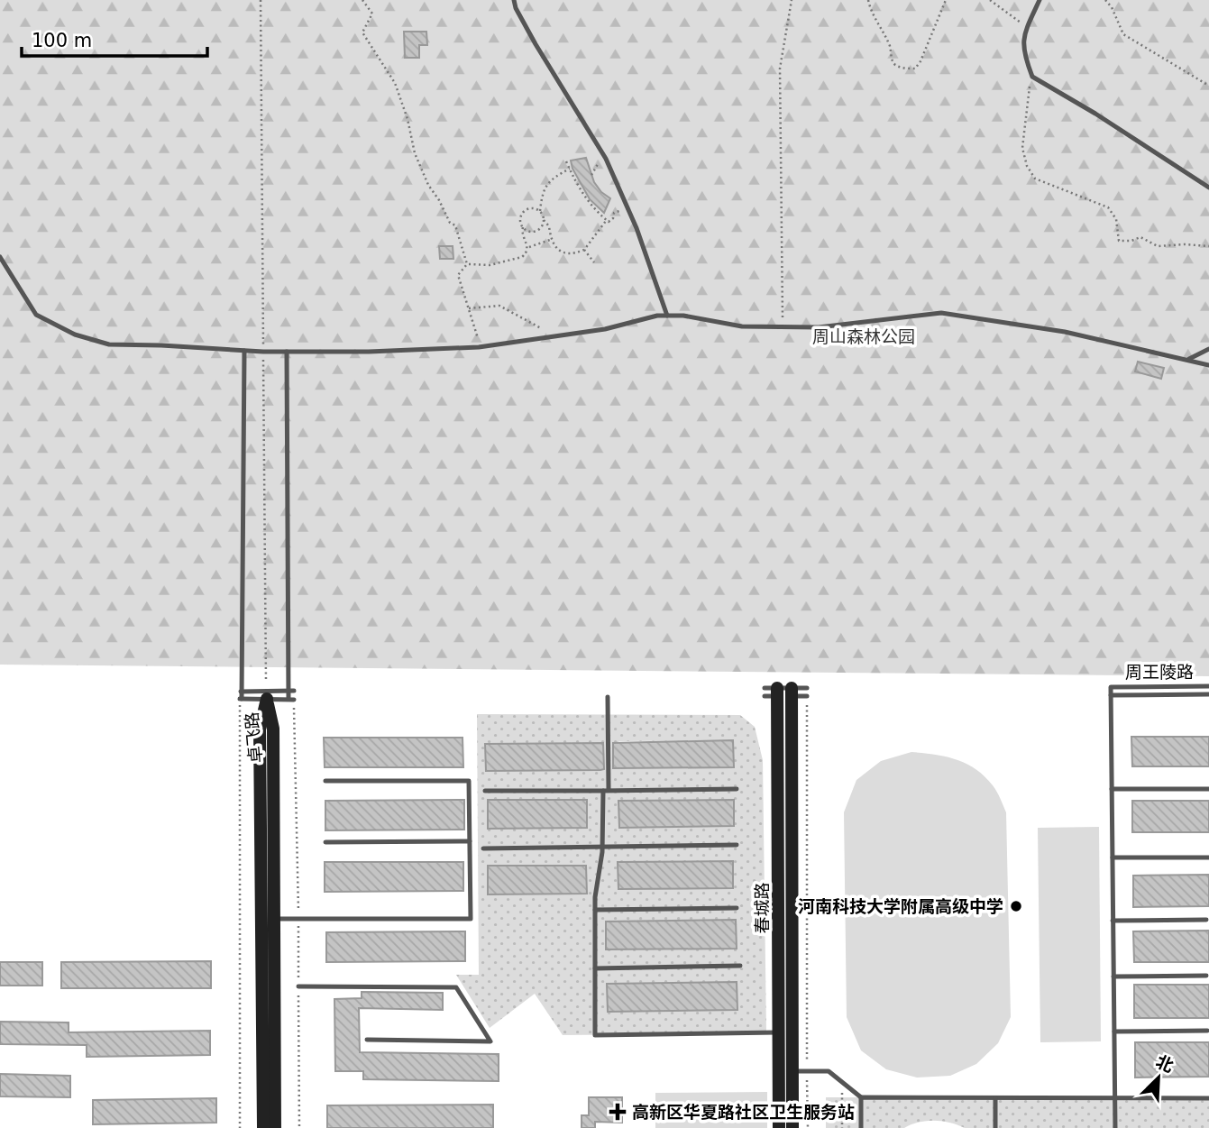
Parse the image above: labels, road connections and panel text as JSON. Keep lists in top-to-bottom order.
{
  "streets": {
    "street": ["卓飞路", "春城路"],
    "lane": ["周王陵路"]
  },
  "parks": ["周山森林公园"],
  "places": {
    "other": ["河南科技大学附属高级中学"],
    "health": ["高新区华夏路社区卫生服务站"]
  },
  "scale_bar": "100 m",
  "north": "top right"
}
